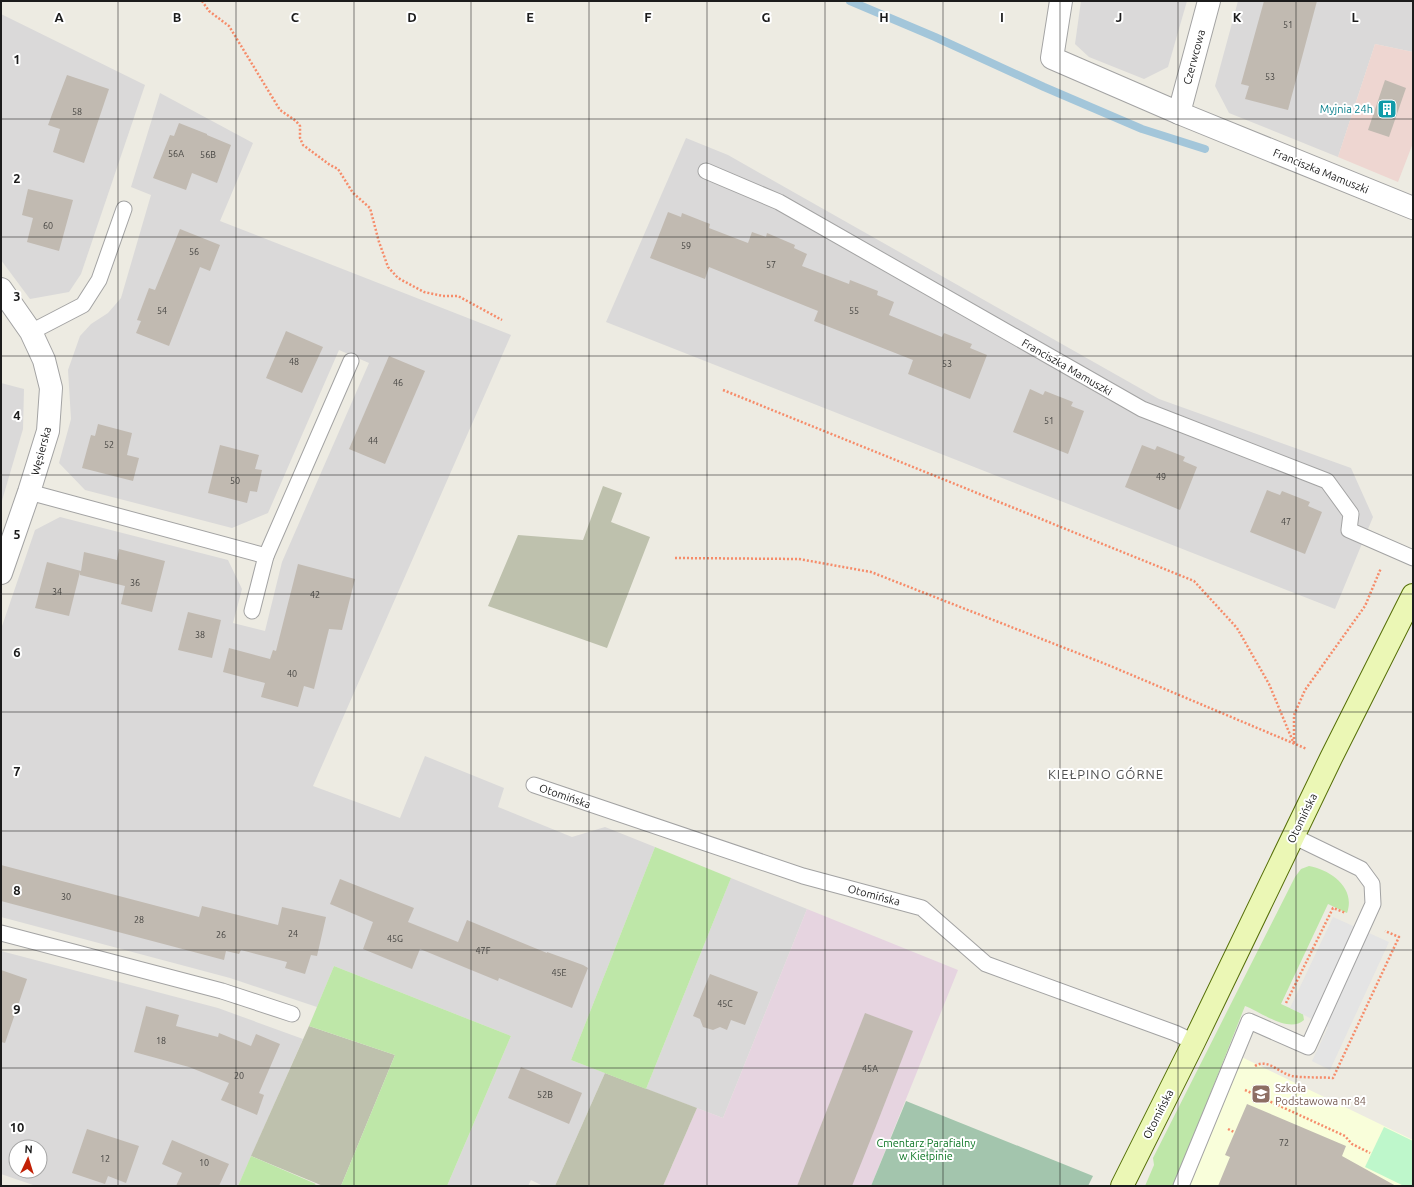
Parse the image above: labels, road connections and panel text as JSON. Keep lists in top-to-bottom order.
{
  "streets": {
    "street": [
      "Czerwcowa",
      "Franciszka Mamuszki",
      "Węsierska",
      "Otomińska"
    ]
  },
  "crossings": [
    ["Czerwcowa", "Franciszka Mamuszki"]
  ],
  "districts": ["KIEŁPINO GÓRNE"],
  "parks": ["Cmentarz Parafialny w Kiełpinie"],
  "places": {
    "building": ["Myjnia 24h"],
    "school or university": ["Szkoła Podstawowa nr 84"]
  },
  "house_numbers": [
    "51",
    "53",
    "58",
    "56A",
    "56B",
    "60",
    "59",
    "56",
    "57",
    "54",
    "55",
    "48",
    "53",
    "46",
    "51",
    "44",
    "52",
    "49",
    "50",
    "47",
    "36",
    "34",
    "42",
    "38",
    "40",
    "30",
    "28",
    "24",
    "26",
    "45G",
    "47F",
    "45E",
    "45C",
    "18",
    "45A",
    "20",
    "52B",
    "72",
    "12",
    "10"
  ],
  "north": "top",
  "grid": {
    "columns": [
      "A",
      "B",
      "C",
      "D",
      "E",
      "F",
      "G",
      "H",
      "I",
      "J",
      "K",
      "L"
    ],
    "rows": [
      "1",
      "2",
      "3",
      "4",
      "5",
      "6",
      "7",
      "8",
      "9",
      "10"
    ]
  }
}
